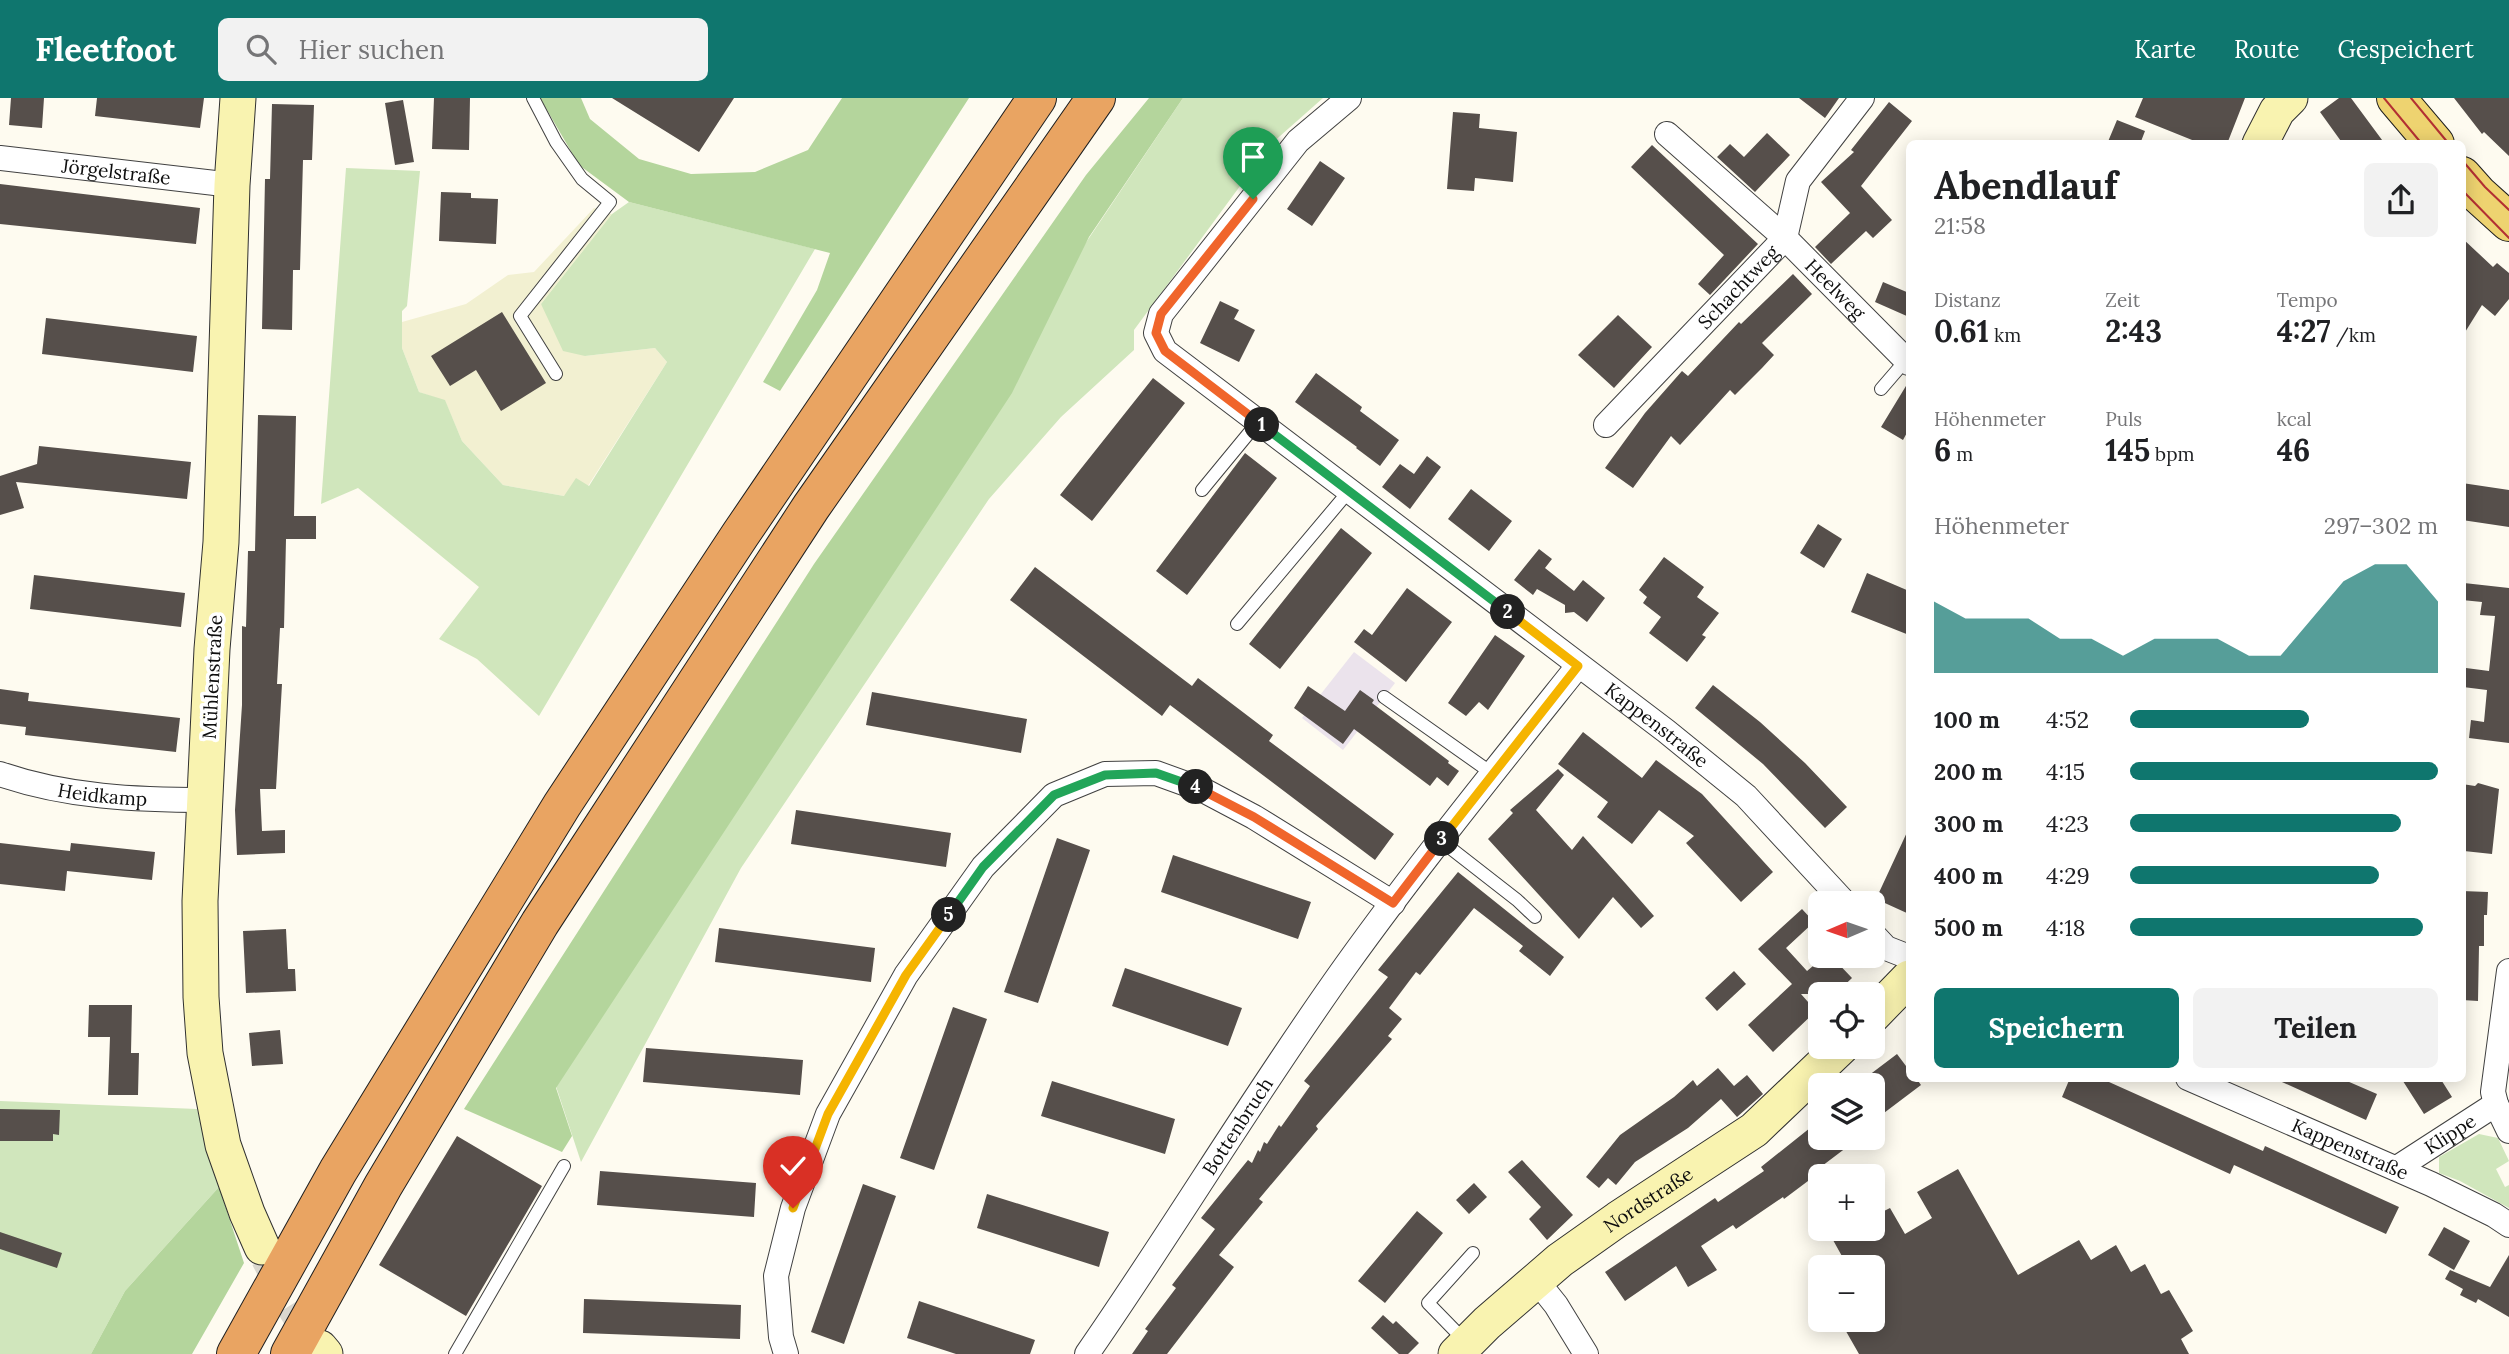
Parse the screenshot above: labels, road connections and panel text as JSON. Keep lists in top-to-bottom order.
{
  "streets": {
    "street": [
      "Jörgelstraße",
      "Schachtweg",
      "Heelweg",
      "Mühlenstraße",
      "Kappenstraße",
      "Heidkamp",
      "Bottenbruch",
      "Klippe",
      "Nordstraße"
    ]
  },
  "crossings": [
    ["Jörgelstraße", "Mühlenstraße"],
    ["Schachtweg", "Heelweg"],
    ["Mühlenstraße", "Heidkamp"],
    ["Kappenstraße", "Bottenbruch"],
    ["Kappenstraße", "Klippe"]
  ],
  "north": "left",
  "page": {
    "header": "Fleetfoot",
    "search": "Hier suchen",
    "nav": ["Karte", "Route", "Gespeichert"],
    "heading": ["Abendlauf", "21:58"],
    "stats": [
      ["Distanz", "0.61 km"],
      ["Zeit", "2:43"],
      ["Tempo", "4:27 /km"],
      ["Höhenmeter", "6 m"],
      ["Puls", "145 bpm"],
      ["kcal", "46"]
    ],
    "pins": [
      "1",
      "2",
      "4",
      "3",
      "5"
    ],
    "chart": ["Höhenmeter", "297–302 m"],
    "list": [
      {
        "name": "100 m",
        "note": "4:52"
      },
      {
        "name": "200 m",
        "note": "4:15"
      },
      {
        "name": "300 m",
        "note": "4:23"
      },
      {
        "name": "400 m",
        "note": "4:29"
      },
      {
        "name": "500 m",
        "note": "4:18"
      }
    ],
    "map_buttons": ["+", "−"],
    "buttons": ["Speichern", "Teilen"]
  }
}
